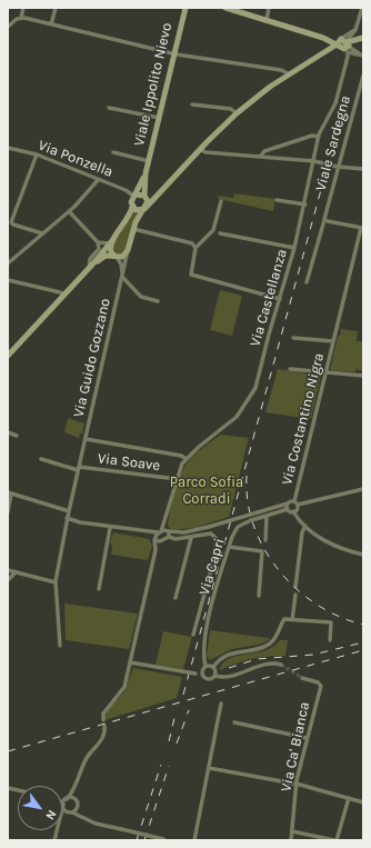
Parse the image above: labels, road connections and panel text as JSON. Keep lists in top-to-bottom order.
{
  "streets": {
    "main road": ["Viale Ippolito Nievo"],
    "street": [
      "Viale Sardegna",
      "Via Ponzella",
      "Via Castellanza",
      "Via Guido Gozzano",
      "Via Costantino Nigra",
      "Via Soave",
      "Via Capri",
      "Via Ca' Bianca"
    ]
  },
  "crossings": [
    ["Viale Ippolito Nievo", "Via Ponzella"],
    ["Via Castellanza", "Via Soave"],
    ["Via Guido Gozzano", "Via Soave"]
  ],
  "parks": ["Parco Sofia Corradi"],
  "north": "bottom right"
}
